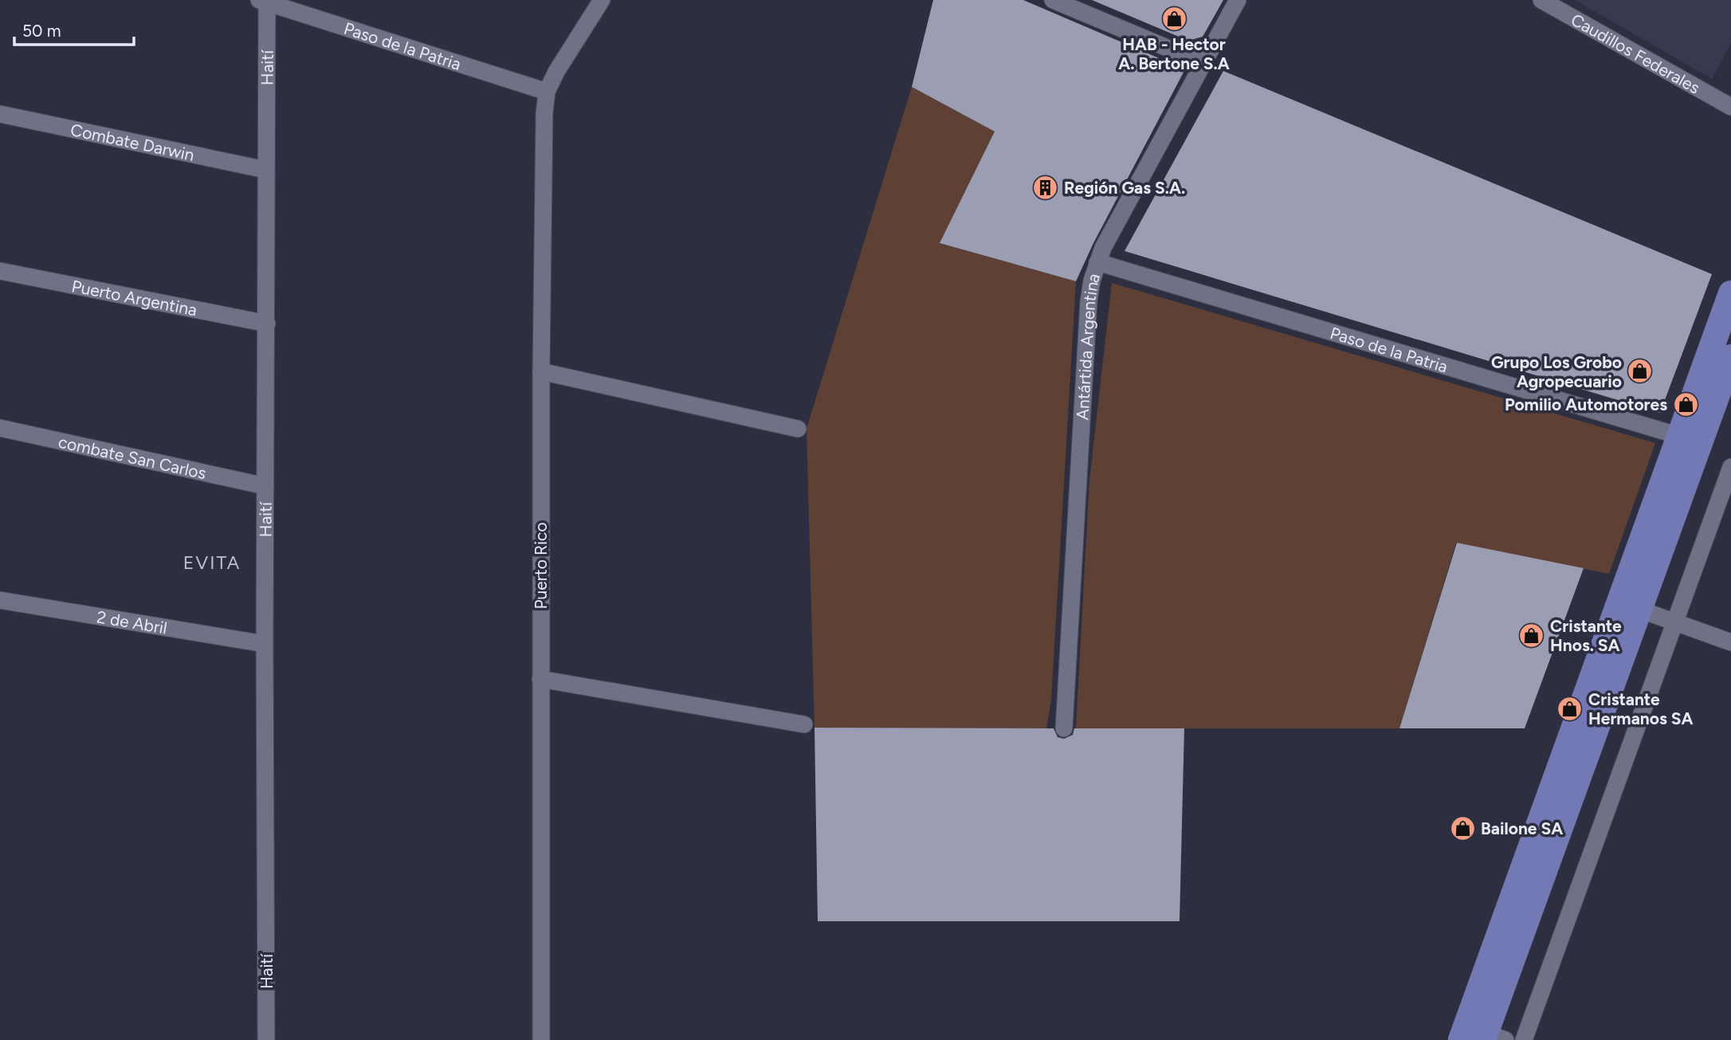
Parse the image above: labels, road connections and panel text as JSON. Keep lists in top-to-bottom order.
{
  "streets": {
    "street": [
      "Paso de la Patria",
      "Caudillos Federales",
      "Haití",
      "Combate Darwin",
      "Puerto Argentina",
      "Antártida Argentina",
      "combate San Carlos",
      "Puerto Rico",
      "2 de Abril"
    ]
  },
  "crossings": [
    ["Paso de la Patria", "Haití"],
    ["Paso de la Patria", "Antártida Argentina"],
    ["Paso de la Patria", "Puerto Rico"],
    ["Haití", "Combate Darwin"],
    ["Haití", "Puerto Argentina"],
    ["Haití", "combate San Carlos"],
    ["Haití", "2 de Abril"]
  ],
  "districts": ["EVITA"],
  "places": {
    "shop": [
      "HAB - Hector A. Bertone S.A",
      "Grupo Los Grobo Agropecuario",
      "Pomilio Automotores",
      "Cristante Hnos. SA",
      "Cristante Hermanos SA",
      "Bailone SA"
    ],
    "building": ["Región Gas S.A."]
  },
  "scale_bar": "50 m"
}
